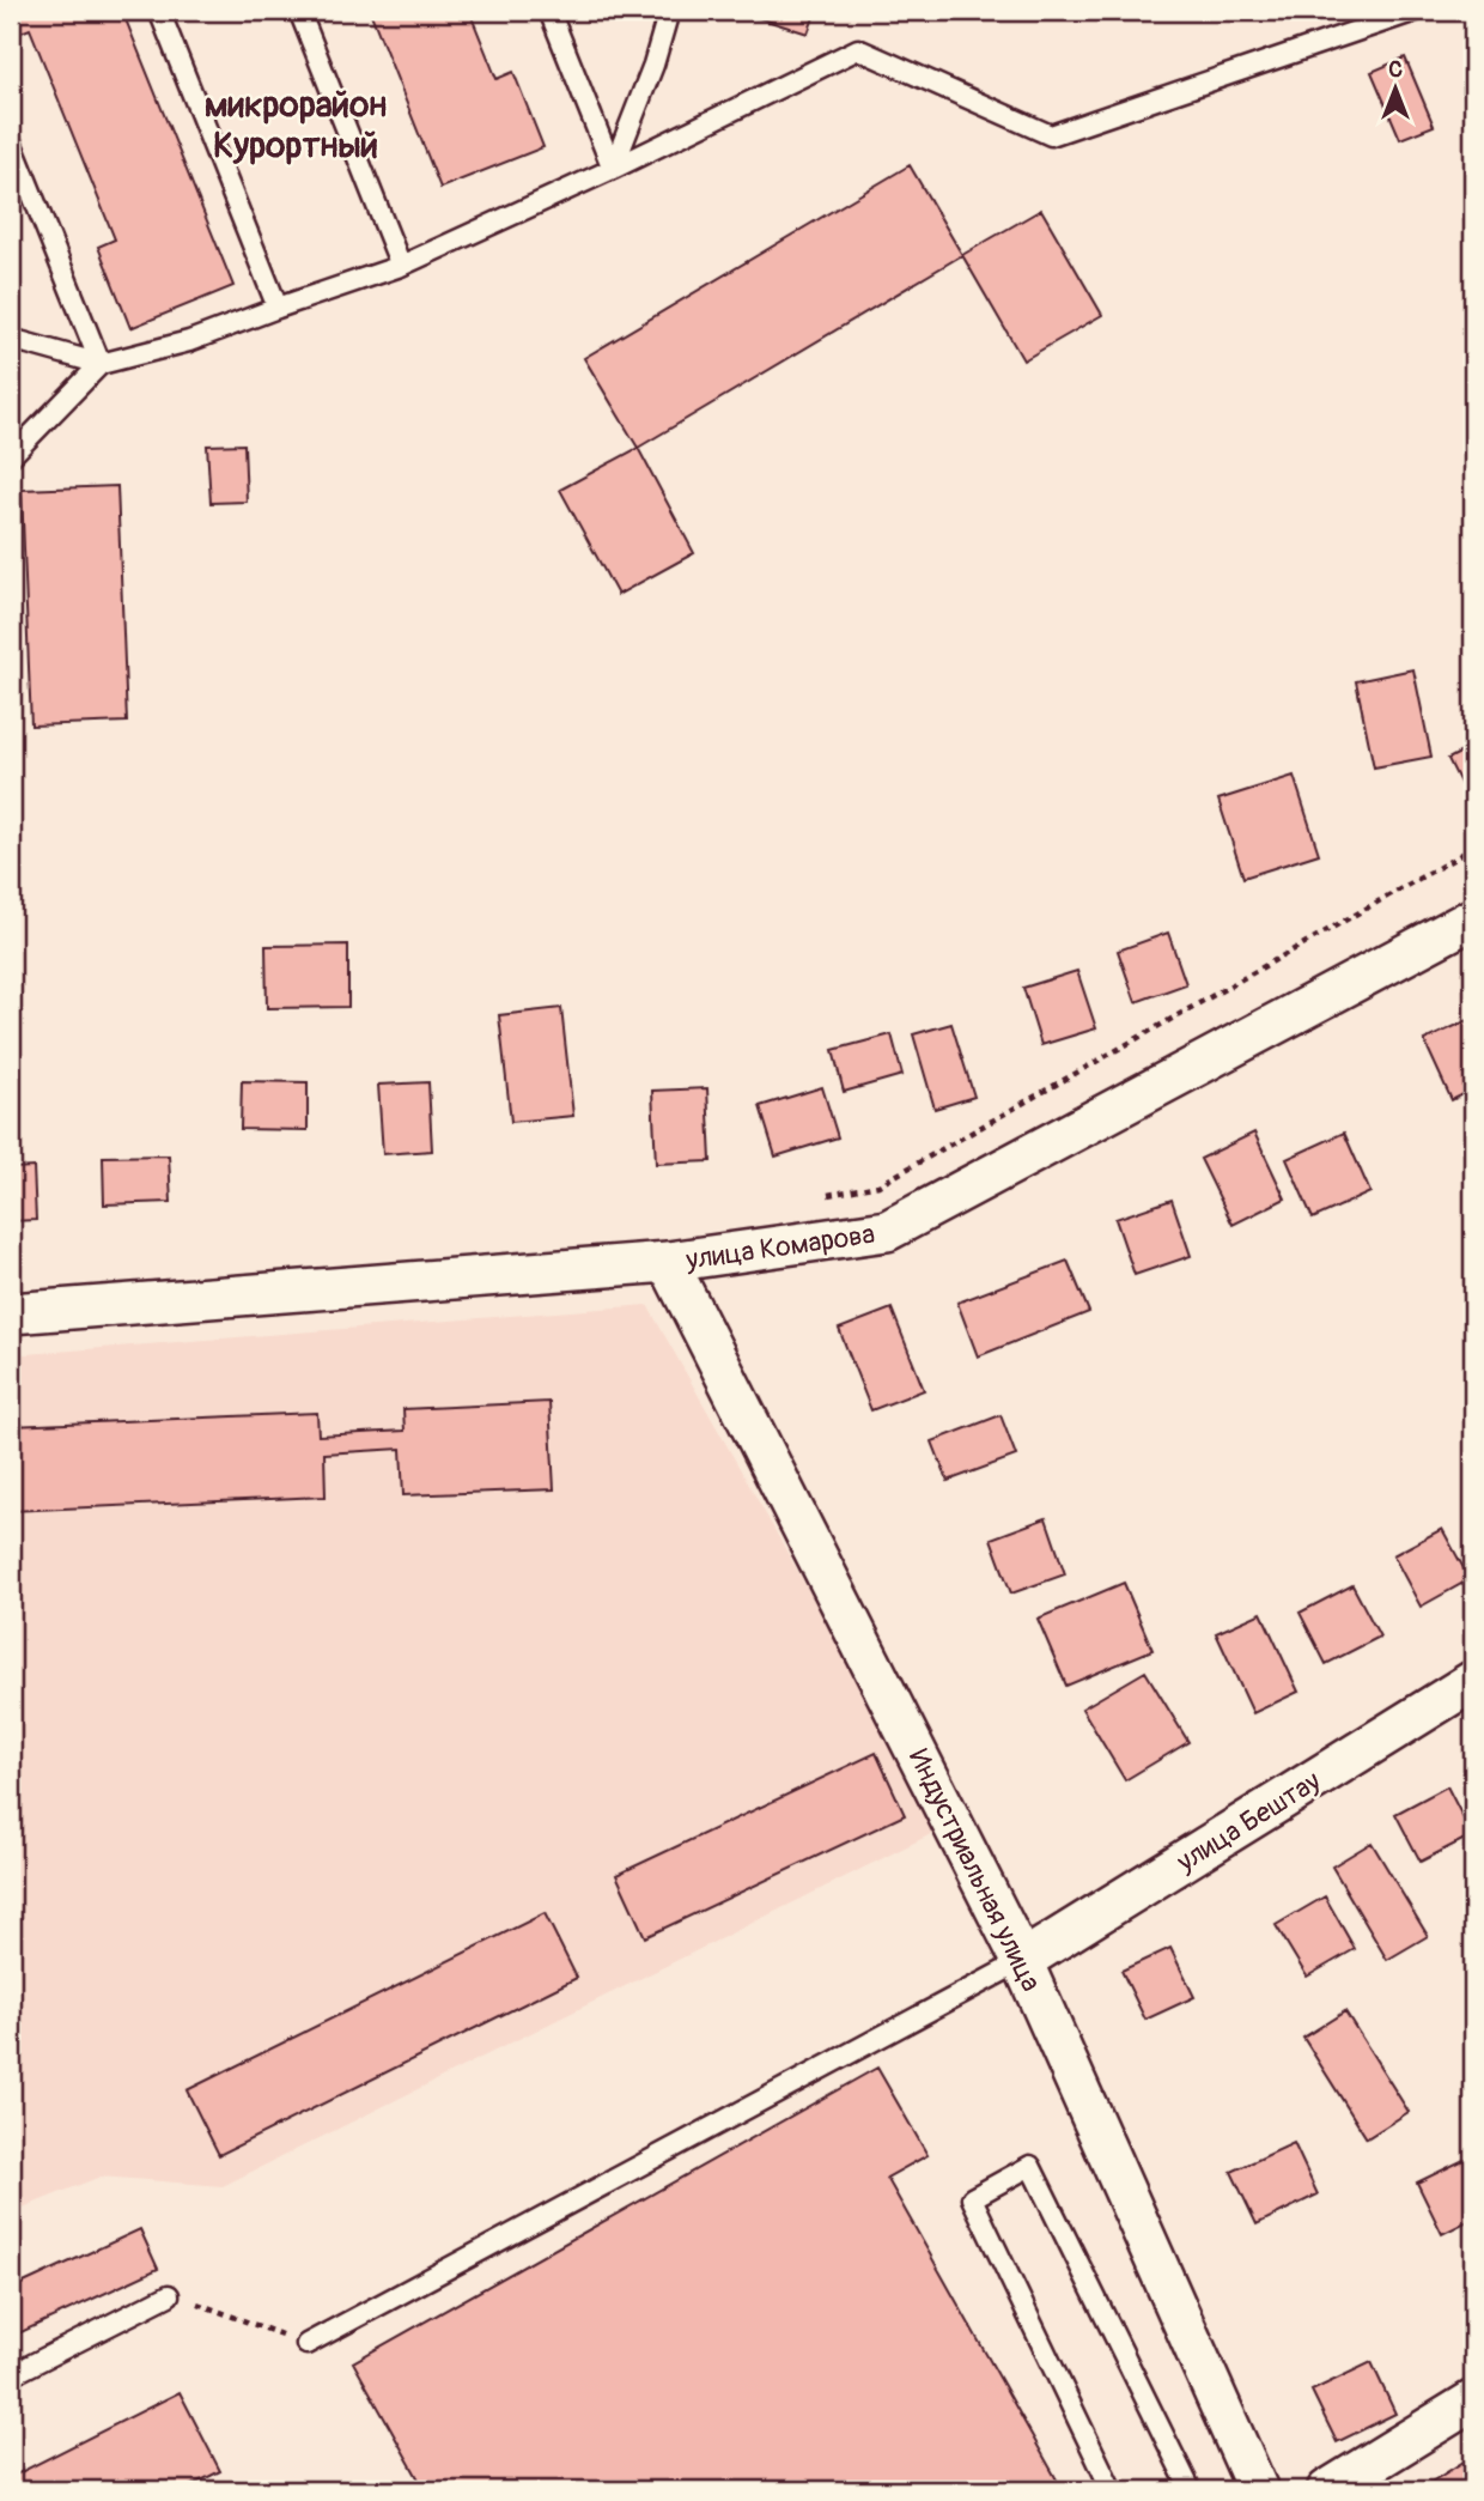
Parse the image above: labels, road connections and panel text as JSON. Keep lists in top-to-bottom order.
{
  "streets": {
    "street": ["улица Комарова", "улица Бештау", "Индустриальная улица"]
  },
  "crossings": [
    ["улица Комарова", "Индустриальная улица"],
    ["улица Бештау", "Индустриальная улица"]
  ],
  "districts": ["микрорайон Курортный"],
  "north": "top"
}
